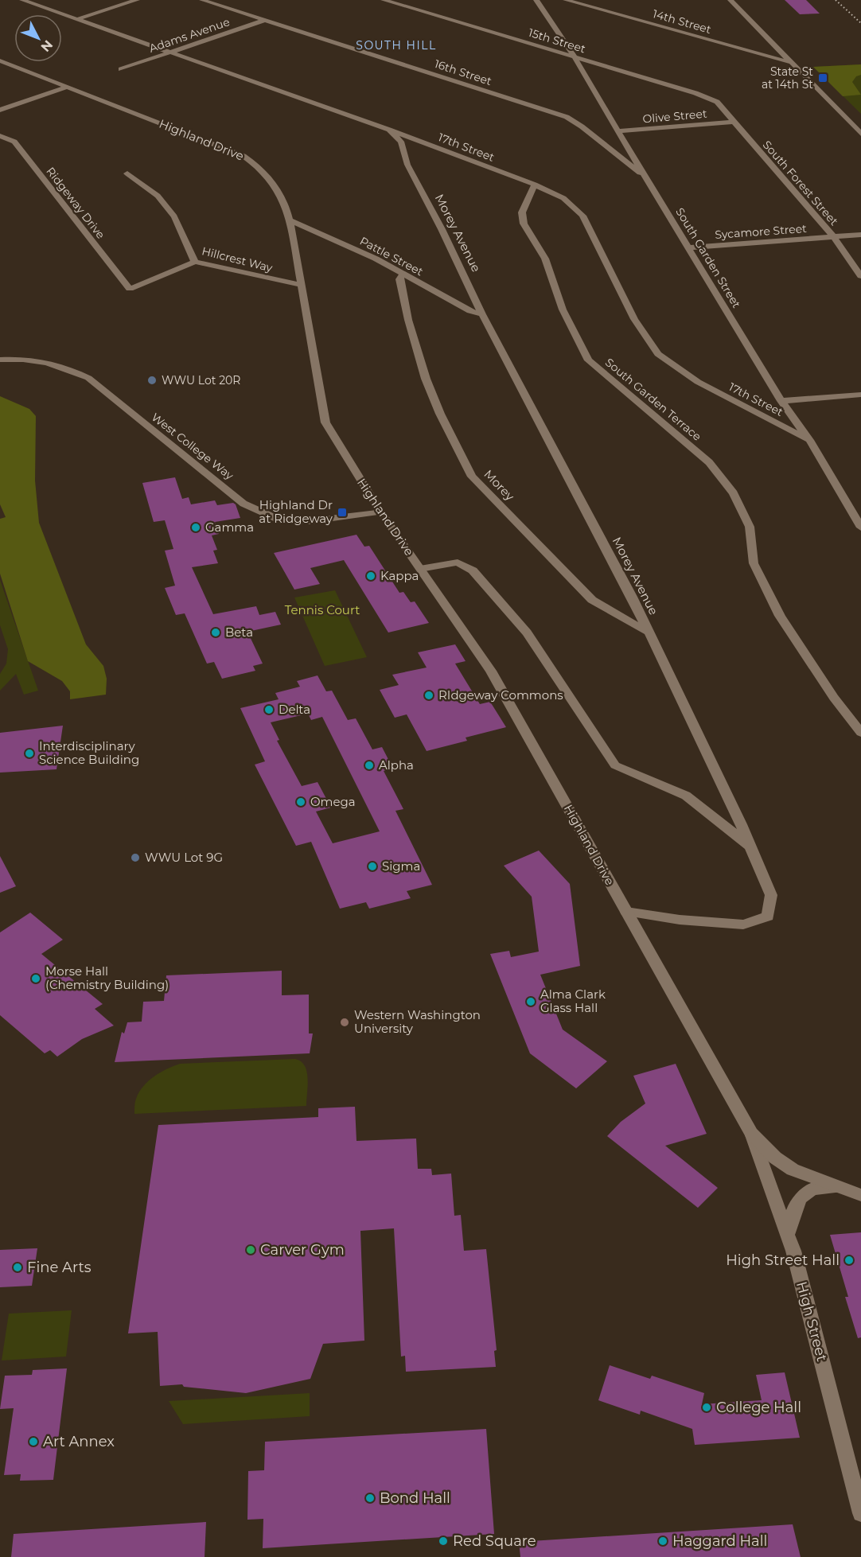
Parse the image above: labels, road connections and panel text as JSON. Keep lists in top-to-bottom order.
{
  "streets": {
    "street": [
      "14th Street",
      "Adams Avenue",
      "15th Street",
      "16th Street",
      "Olive Street",
      "Highland Drive",
      "17th Street",
      "South Forest Street",
      "Ridgeway Drive",
      "Sycamore Street",
      "Morey Avenue",
      "Pattle Street",
      "South Garden Street",
      "Hillcrest Way",
      "South Garden Terrace",
      "West College Way",
      "Morey",
      "High Street"
    ]
  },
  "crossings": [
    ["Adams Avenue", "16th Street"],
    ["Adams Avenue", "17th Street"],
    ["15th Street", "South Forest Street"],
    ["15th Street", "South Garden Street"],
    ["16th Street", "South Garden Street"],
    ["Olive Street", "South Forest Street"],
    ["Olive Street", "South Garden Street"],
    ["Highland Drive", "Morey Avenue"],
    ["Highland Drive", "Pattle Street"],
    ["Highland Drive", "Hillcrest Way"],
    ["Highland Drive", "West College Way"],
    ["Highland Drive", "High Street"],
    ["17th Street", "Morey Avenue"],
    ["17th Street", "South Garden Street"],
    ["17th Street", "South Garden Terrace"],
    ["South Forest Street", "Sycamore Street"],
    ["Ridgeway Drive", "Hillcrest Way"],
    ["Sycamore Street", "South Garden Street"],
    ["Morey Avenue", "Pattle Street"],
    ["Morey Avenue", "Morey"],
    ["Pattle Street", "Morey"]
  ],
  "districts": ["SOUTH HILL"],
  "parks": ["Tennis Court"],
  "places": {
    "transit": ["State St at 14th St", "Highland Dr at Ridgeway"],
    "other": [
      "WWU Lot 20R",
      "Gamma",
      "Kappa",
      "Beta",
      "RIdgeway Commons",
      "Delta",
      "Interdisciplinary Science Building",
      "Alpha",
      "Omega",
      "WWU Lot 9G",
      "Sigma",
      "Morse Hall (Chemistry Building)",
      "Alma Clark Glass Hall",
      "Western Washington University",
      "Carver Gym",
      "High Street Hall",
      "Fine Arts",
      "College Hall",
      "Art Annex",
      "Bond Hall",
      "Red Square",
      "Haggard Hall"
    ]
  },
  "north": "bottom right"
}
